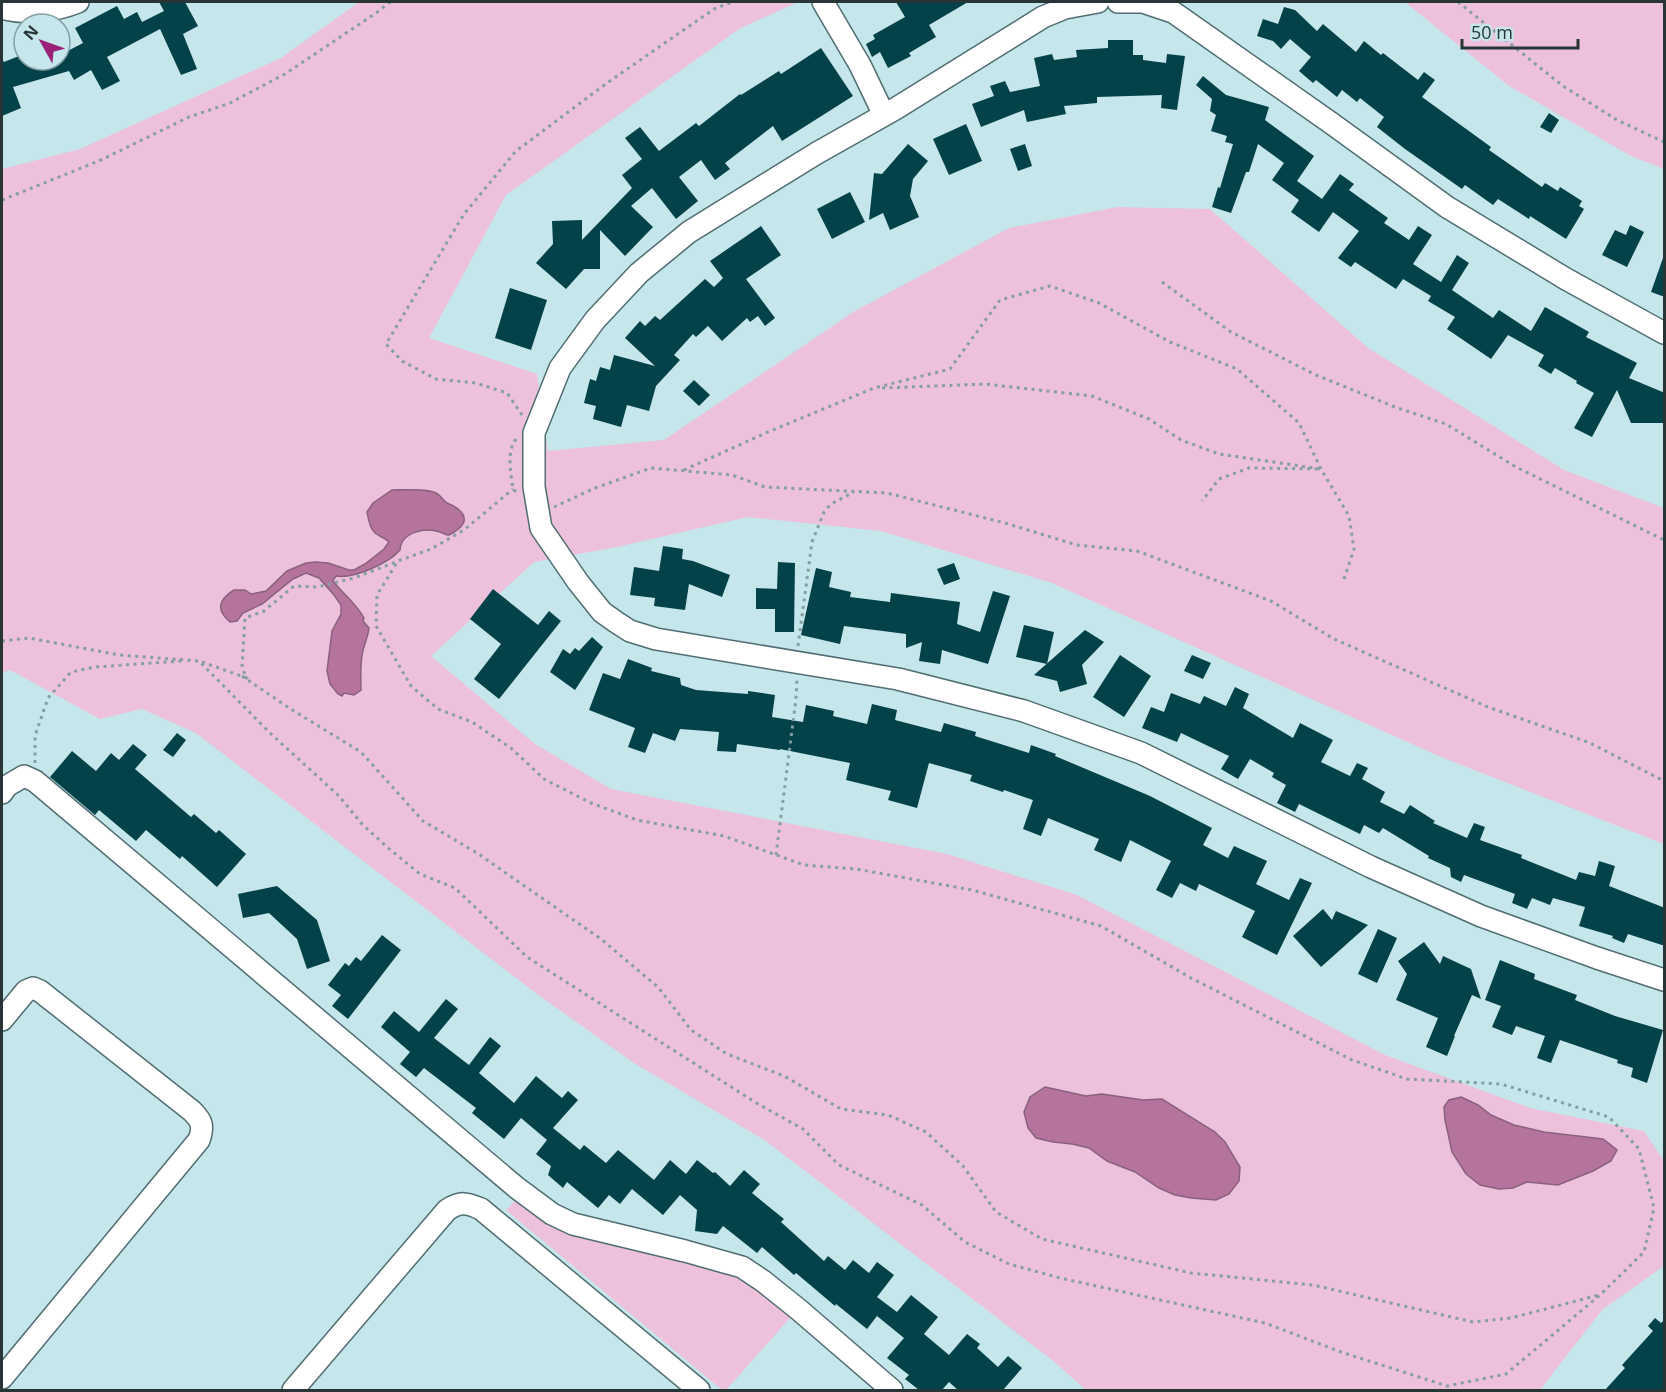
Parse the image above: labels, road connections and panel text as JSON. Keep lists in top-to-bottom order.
{
  "scale_bar": "50 m",
  "north": "top left"
}
